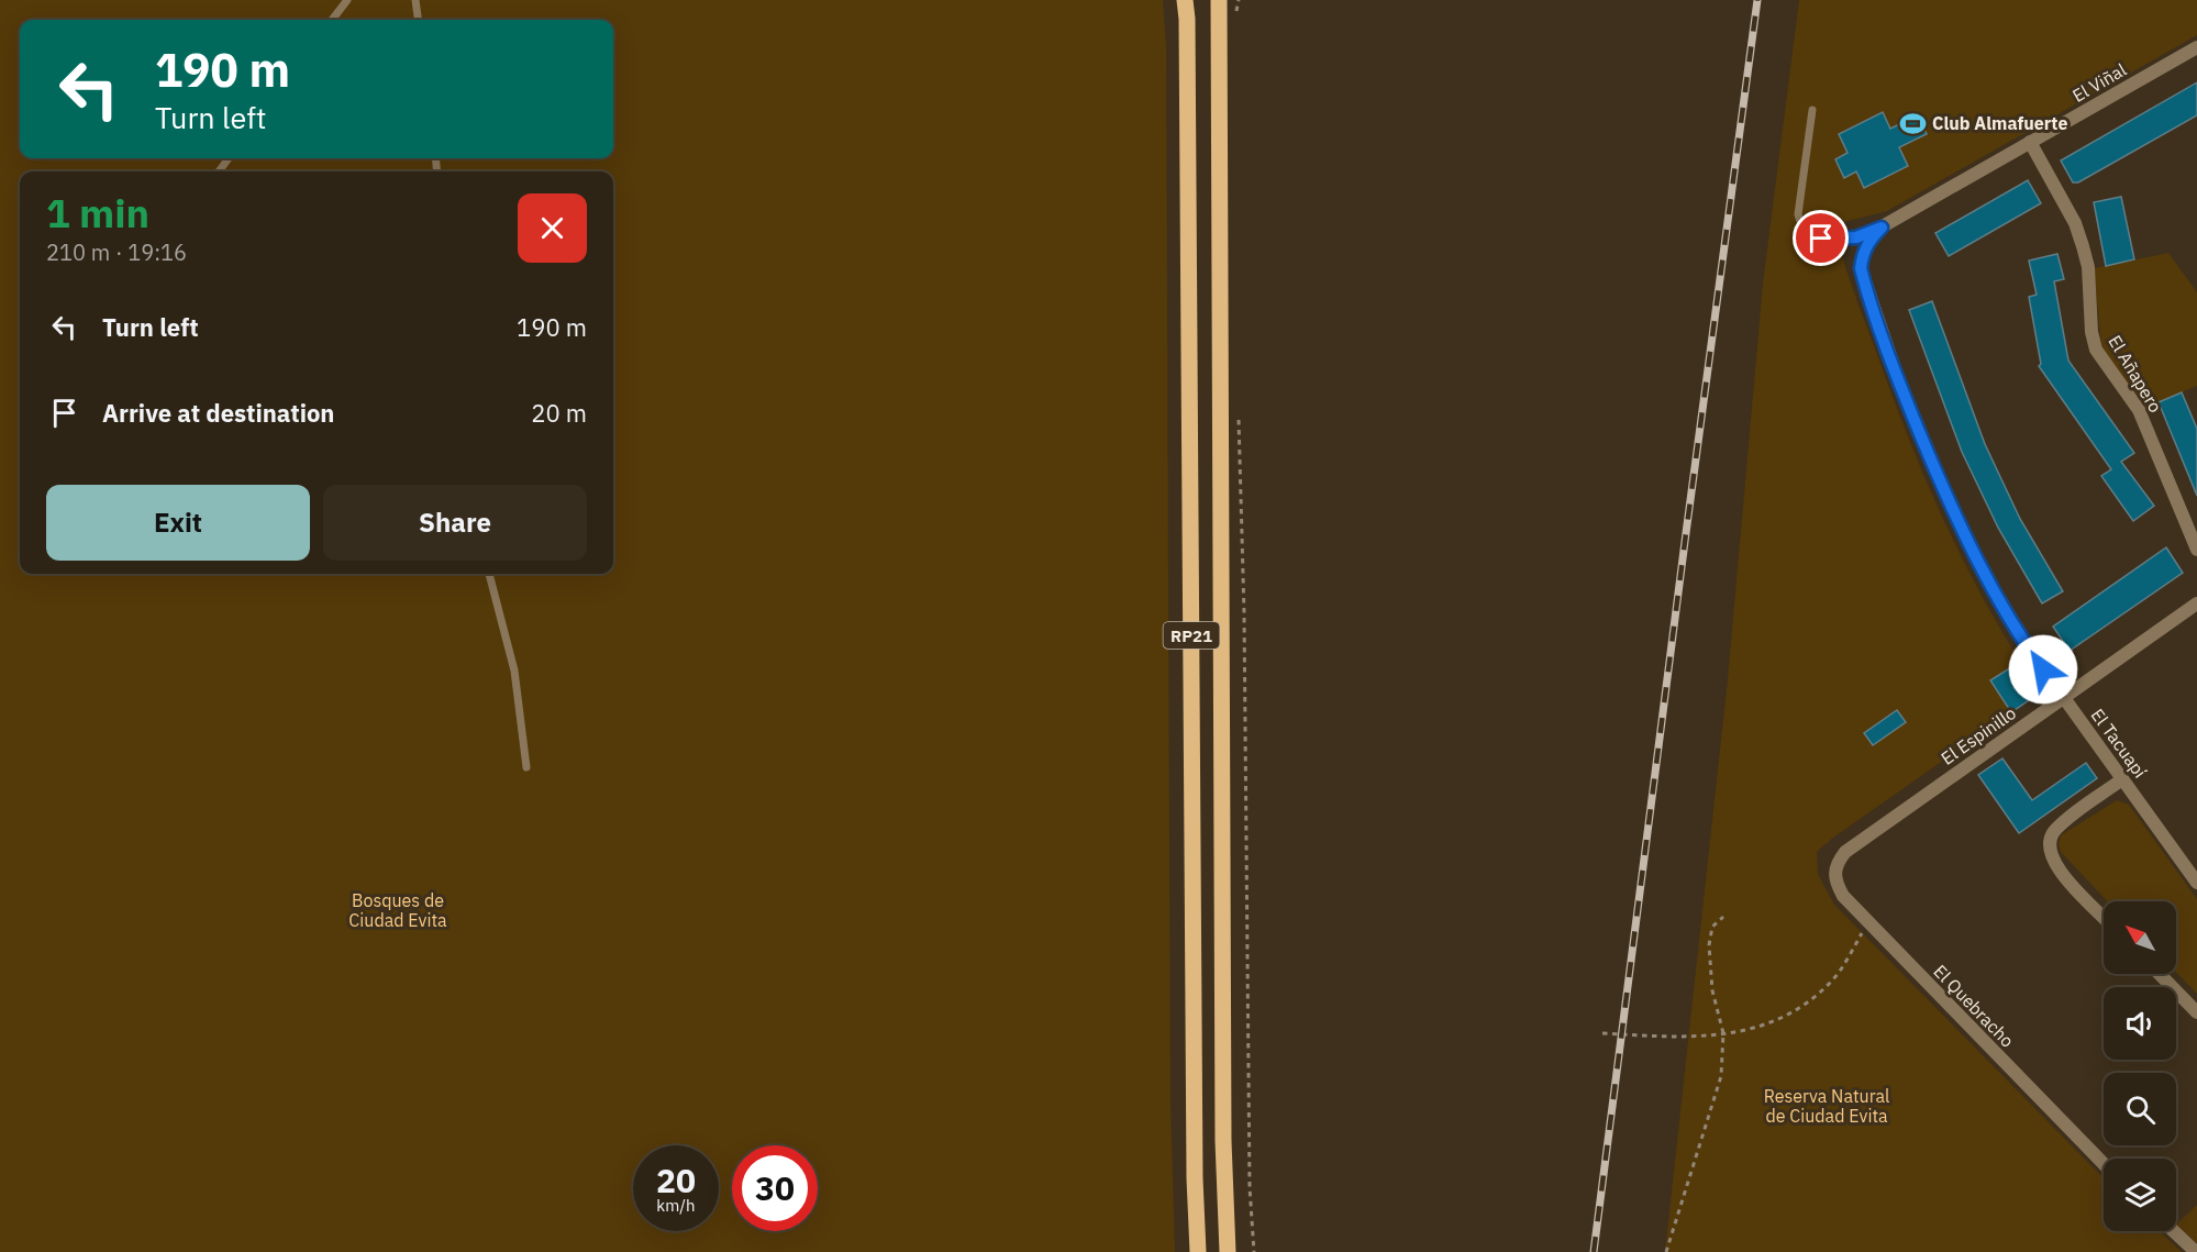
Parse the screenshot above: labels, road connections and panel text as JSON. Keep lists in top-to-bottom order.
{
  "streets": {
    "main road": ["RP21"],
    "street": [
      "El Viñal",
      "El Añapero",
      "El Espinillo",
      "El Tacuapí",
      "El Quebracho"
    ]
  },
  "crossings": [
    ["El Viñal", "El Añapero"],
    ["El Viñal", "El Tacuapí"],
    ["El Espinillo", "El Tacuapí"],
    ["El Espinillo", "El Quebracho"]
  ],
  "parks": ["Bosques de Ciudad Evita", "Reserva Natural de Ciudad Evita"],
  "places": {
    "sports": ["Club Almafuerte"]
  },
  "north": "top left",
  "page": {
    "turn": ["190 m", "Turn left"],
    "heading": ["1 min", "210 m · 19:16"],
    "list": [
      {
        "name": "Turn left",
        "value": "190 m"
      },
      {
        "name": "Arrive at destination",
        "value": "20 m"
      }
    ],
    "buttons": ["Exit", "Share"],
    "speed": "20 km/h",
    "limit": "30"
  }
}
